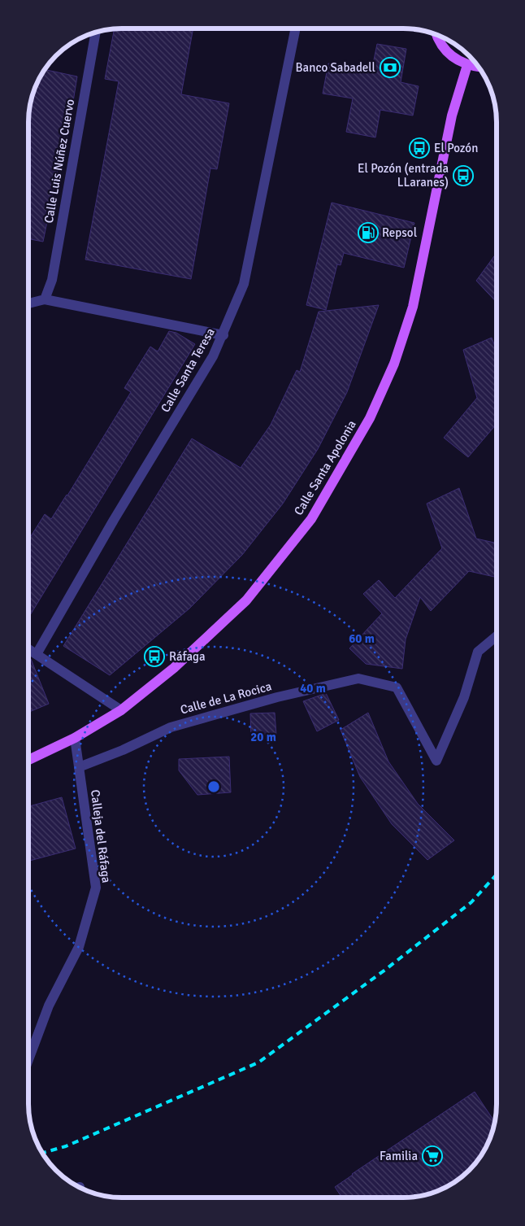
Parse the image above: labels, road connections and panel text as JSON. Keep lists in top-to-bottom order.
{
  "streets": {
    "main road": ["Calle Santa Apolonia"],
    "street": [
      "Calle Luis Núñez Cuervo",
      "Calle Santa Teresa",
      "Calle de La Rocica",
      "Calleja del Ráfaga"
    ]
  },
  "crossings": [
    ["Calle Santa Apolonia", "Calleja del Ráfaga"],
    ["Calle de La Rocica", "Calleja del Ráfaga"]
  ],
  "places": {
    "bank": ["Banco Sabadell"],
    "bus stop": ["El Pozón", "El Pozón (entrada LLaranes)", "Ráfaga"],
    "fuel station": ["Repsol"],
    "supermarket": ["Familia"]
  },
  "rings": ["60 m", "40 m", "20 m"]
}
